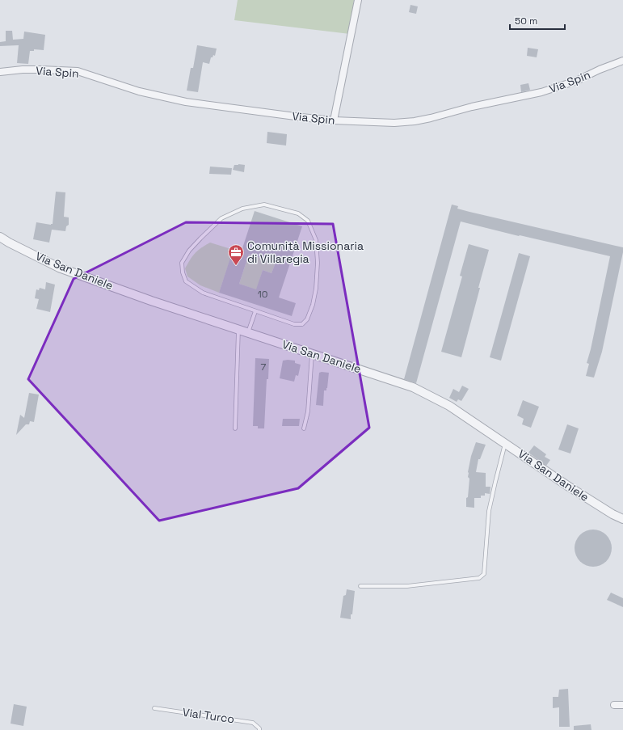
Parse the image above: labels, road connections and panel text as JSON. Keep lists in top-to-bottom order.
{
  "streets": {
    "street": ["Via Spin", "Via San Daniele"],
    "lane": ["Vial Turco"]
  },
  "places": {
    "office": ["Comunità Missionaria di Villaregia"]
  },
  "house_numbers": ["10", "7"],
  "scale_bar": "50 m"
}
